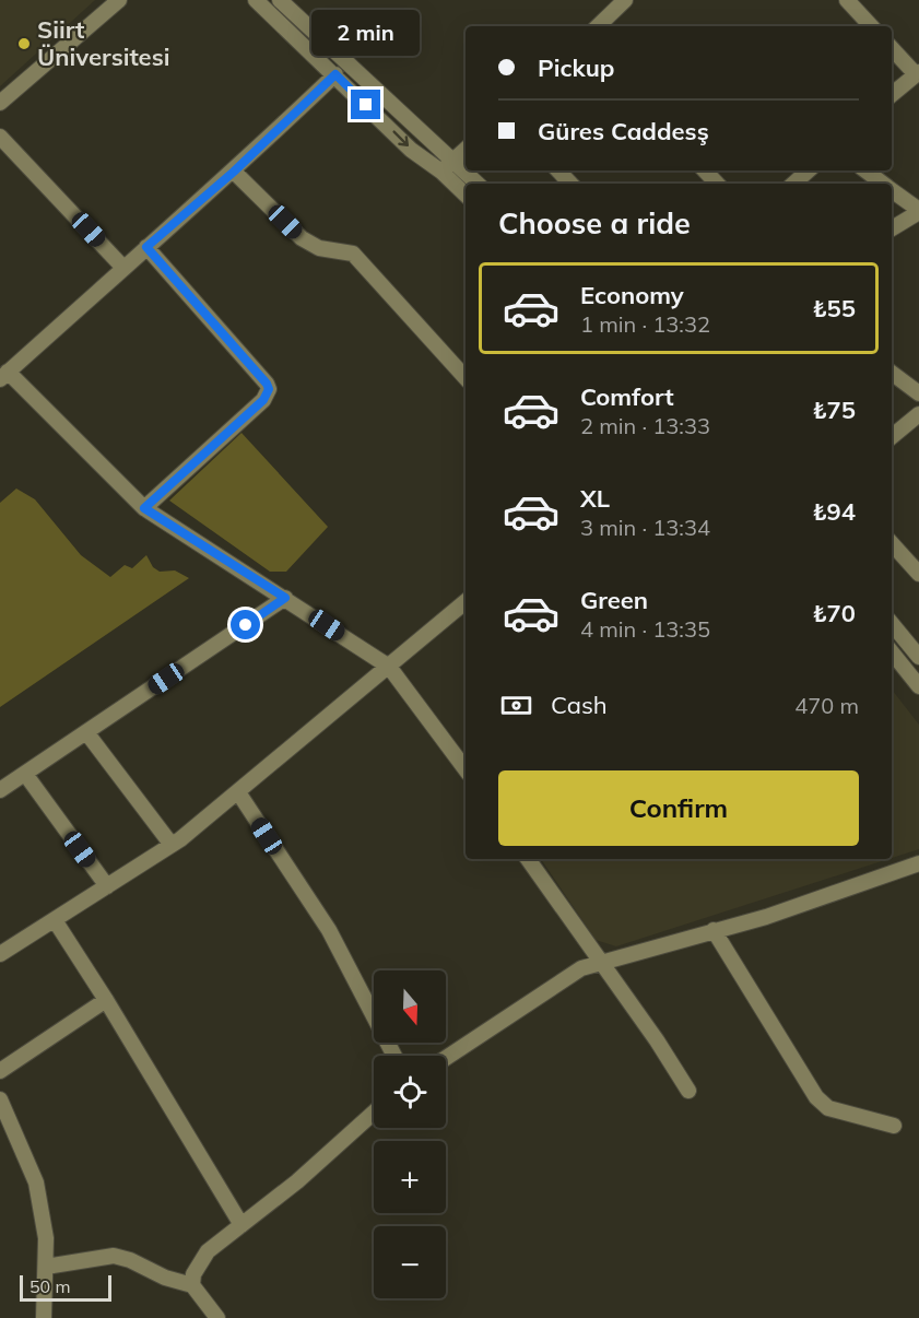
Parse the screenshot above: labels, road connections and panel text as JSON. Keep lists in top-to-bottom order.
{
  "places": ["Siirt Üniversitesi"],
  "scale_bar": "50 m",
  "north": "bottom",
  "page": {
    "bubble": "2 min",
    "banner": ["Pickup", "Güres Caddesş"],
    "heading": "Choose a ride",
    "list": [
      {
        "name": "Economy",
        "note": "1 min · 13:32",
        "value": "₺55"
      },
      {
        "name": "Comfort",
        "note": "2 min · 13:33",
        "value": "₺75"
      },
      {
        "name": "XL",
        "note": "3 min · 13:34",
        "value": "₺94"
      },
      {
        "name": "Green",
        "note": "4 min · 13:35",
        "value": "₺70"
      }
    ],
    "pay": ["Cash", "470 m"],
    "buttons": "Confirm",
    "map_buttons": ["+", "−"],
    "scale": "50 m"
  }
}
